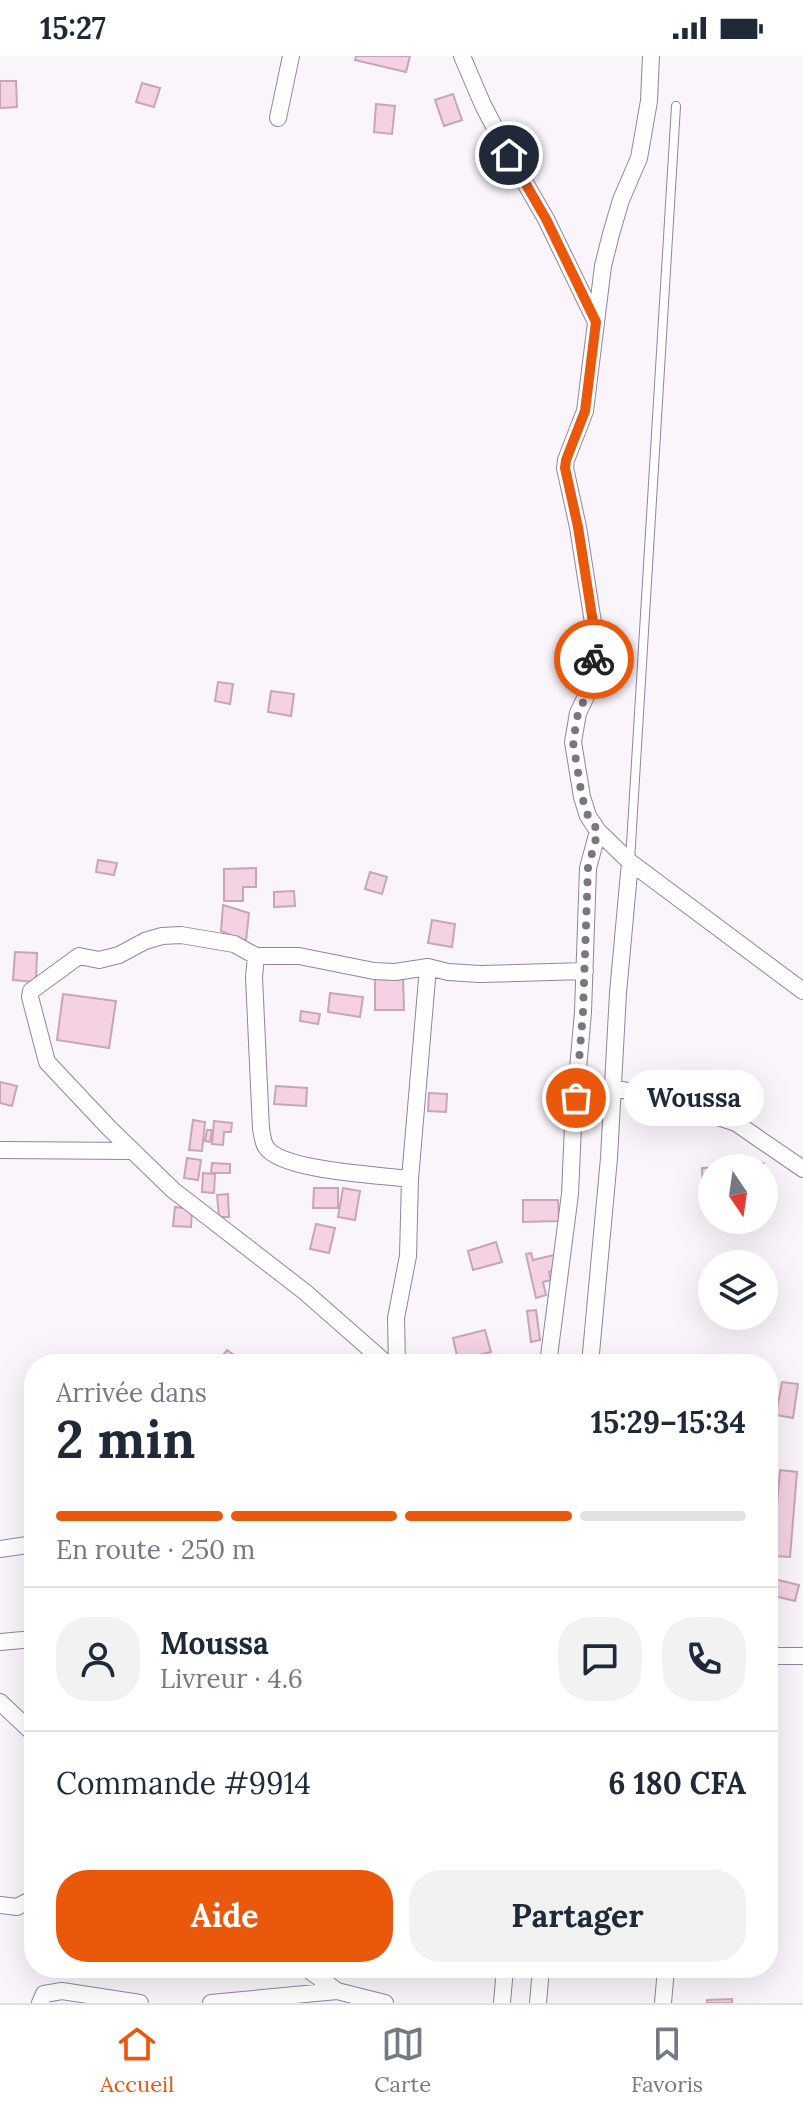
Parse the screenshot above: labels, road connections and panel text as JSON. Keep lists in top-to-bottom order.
{
  "places": ["Woussa"],
  "north": "bottom",
  "page": {
    "status": "15:27",
    "bubble": "Woussa",
    "heading": ["2 min", "Arrivée dans", "15:29–15:34"],
    "panel": [
      "Moussa",
      "Livreur · 4.6",
      "Commande #9914",
      "6 180 CFA"
    ],
    "bar": "En route · 250 m",
    "buttons": ["Aide", "Partager"],
    "tabs": ["Accueil", "Carte", "Favoris"]
  }
}
